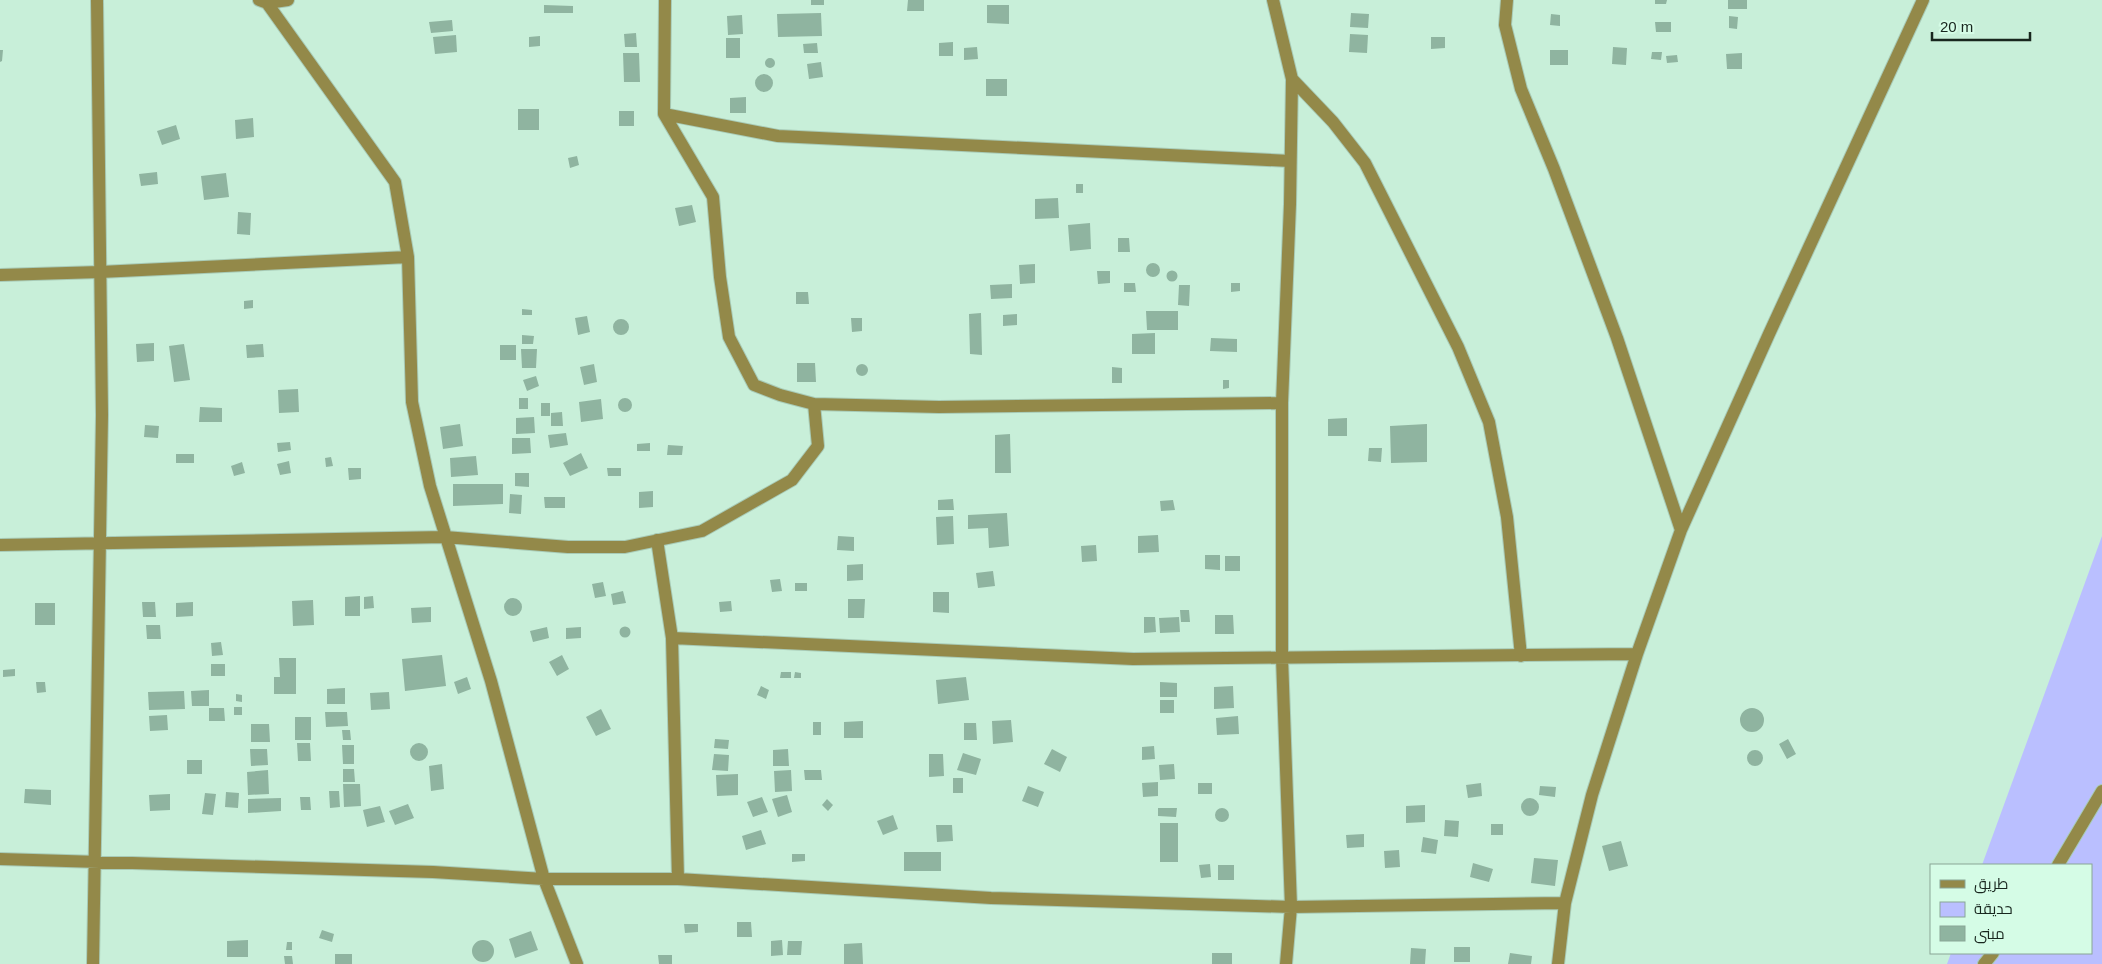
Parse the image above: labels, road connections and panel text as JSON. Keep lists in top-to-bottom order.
{
  "legend": ["طريق", "حديقة", "مبنى"],
  "scale_bar": "20 m"
}
